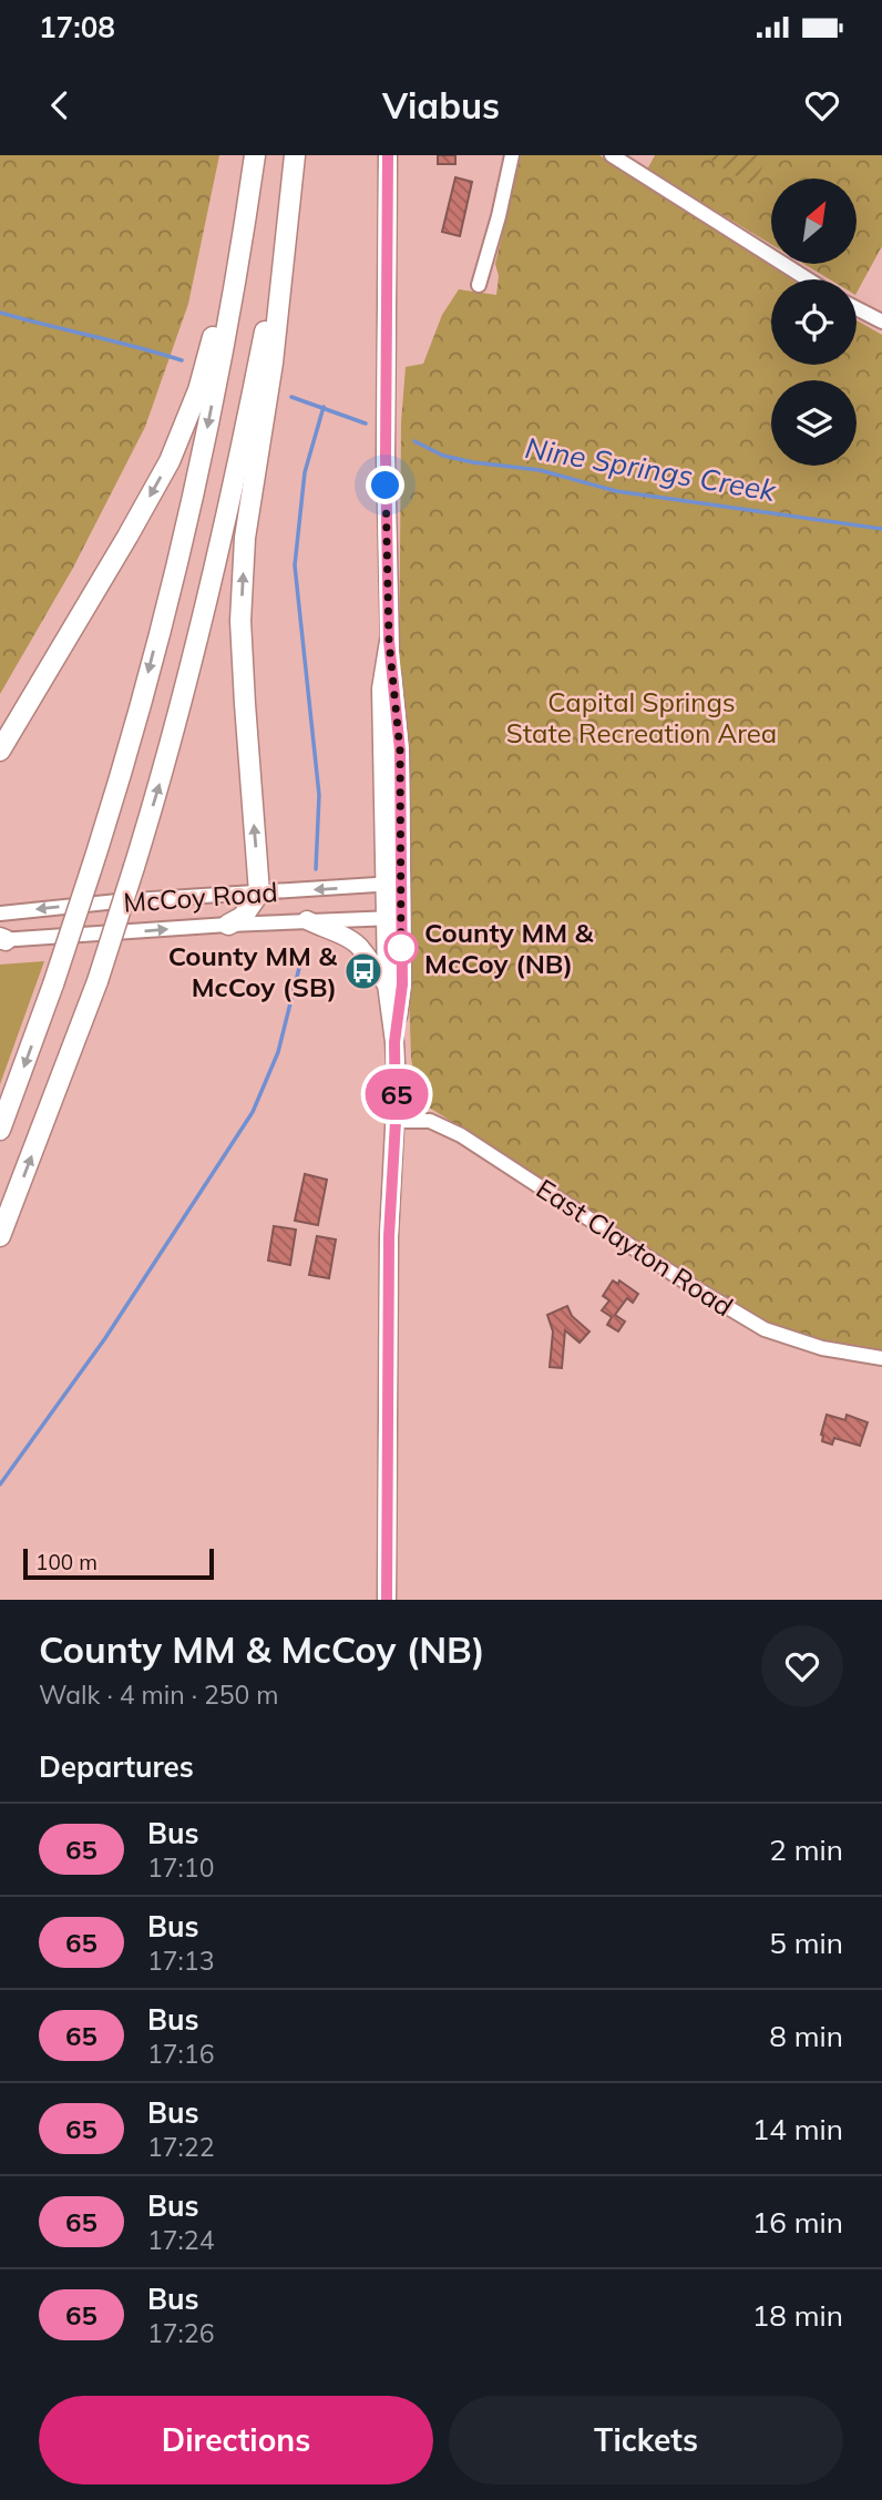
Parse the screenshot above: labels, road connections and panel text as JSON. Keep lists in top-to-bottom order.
{
  "streets": {
    "street": ["McCoy Road", "East Clayton Road"]
  },
  "water": ["Nine Springs Creek"],
  "parks": ["Capital Springs State Recreation Area"],
  "places": {
    "other": ["County MM & McCoy (NB)"],
    "bus stop": ["County MM & McCoy (SB)"]
  },
  "lines": ["bus line 65"],
  "scale_bar": "100 m",
  "north": "top right",
  "page": {
    "status": "17:08",
    "header": "Viabus",
    "on_map": "65",
    "scale": "100 m",
    "heading": [
      ["County MM & McCoy (NB)", "Walk · 4 min · 250 m"],
      "Departures"
    ],
    "list": [
      {
        "mark": "65",
        "name": "Bus",
        "note": "17:10",
        "value": "2 min"
      },
      {
        "mark": "65",
        "name": "Bus",
        "note": "17:13",
        "value": "5 min"
      },
      {
        "mark": "65",
        "name": "Bus",
        "note": "17:16",
        "value": "8 min"
      },
      {
        "mark": "65",
        "name": "Bus",
        "note": "17:22",
        "value": "14 min"
      },
      {
        "mark": "65",
        "name": "Bus",
        "note": "17:24",
        "value": "16 min"
      },
      {
        "mark": "65",
        "name": "Bus",
        "note": "17:26",
        "value": "18 min"
      }
    ],
    "buttons": ["Directions", "Tickets"]
  }
}
